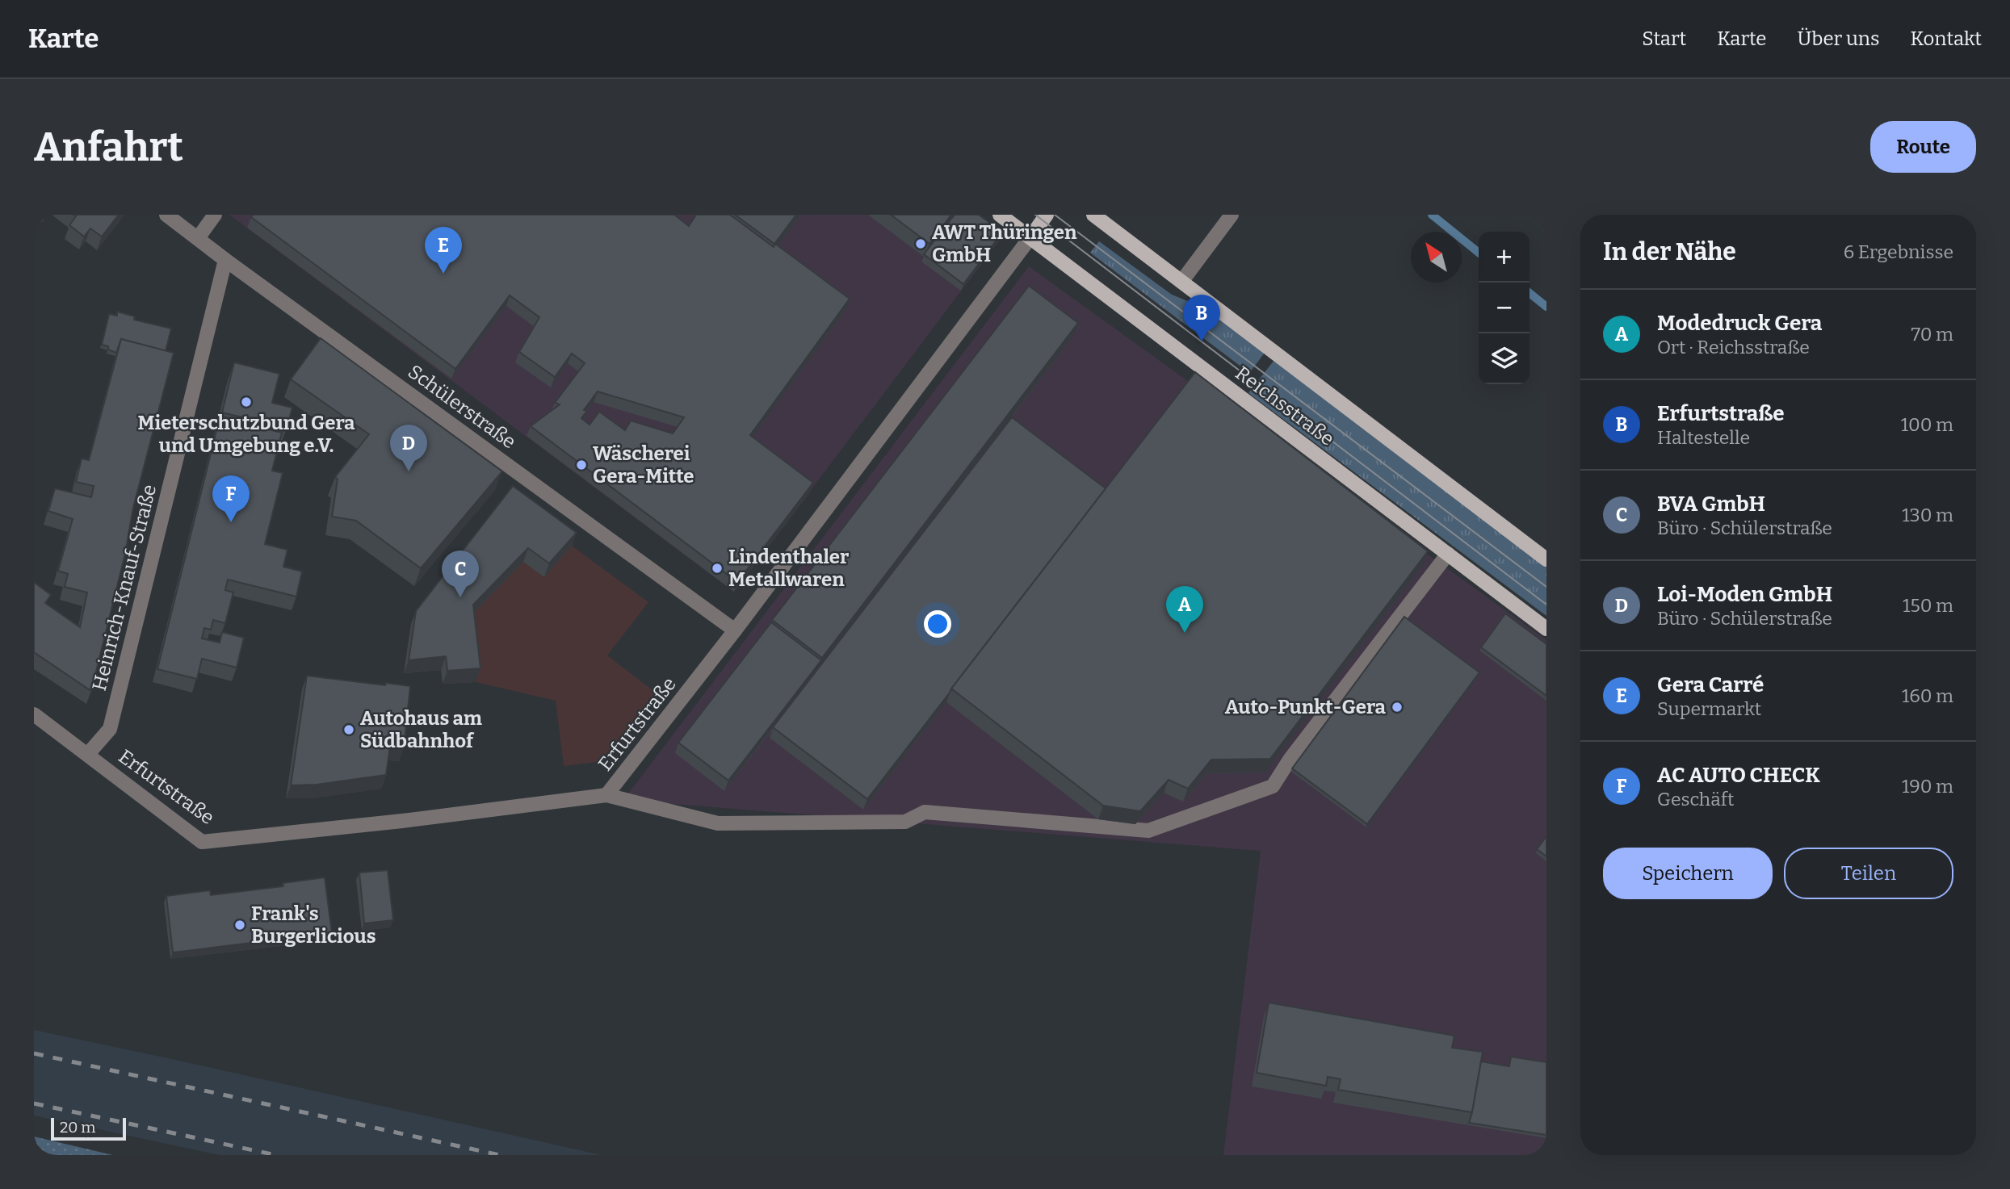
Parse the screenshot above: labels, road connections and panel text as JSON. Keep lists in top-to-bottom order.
{
  "streets": {
    "main road": ["Reichsstraße"],
    "street": ["Schülerstraße", "Heinrich-Knauf-Straße", "Erfurtstraße"]
  },
  "crossings": [
    ["Reichsstraße", "Erfurtstraße"],
    ["Schülerstraße", "Heinrich-Knauf-Straße"],
    ["Schülerstraße", "Erfurtstraße"],
    ["Heinrich-Knauf-Straße", "Erfurtstraße"]
  ],
  "places": [
    "AWT Thüringen GmbH",
    "Mieterschutzbund Gera und Umgebung e.V.",
    "Wäscherei Gera-Mitte",
    "Lindenthaler Metallwaren",
    "Auto-Punkt-Gera",
    "Autohaus am Südbahnhof",
    "Frank's Burgerlicious"
  ],
  "scale_bar": "20 m",
  "north": "top left",
  "page": {
    "header": "Karte",
    "nav": [
      "Start",
      "Karte",
      "Über uns",
      "Kontakt"
    ],
    "buttons": [
      "Route",
      ["Speichern", "Teilen"]
    ],
    "title": "Anfahrt",
    "heading": ["In der Nähe", "6 Ergebnisse"],
    "pins": [
      "E",
      "B",
      "D",
      "F",
      "C",
      "A"
    ],
    "map_buttons": ["+", "−"],
    "list": [
      {
        "mark": "A",
        "name": "Modedruck Gera",
        "note": "Ort · Reichsstraße",
        "value": "70 m"
      },
      {
        "mark": "B",
        "name": "Erfurtstraße",
        "note": "Haltestelle",
        "value": "100 m"
      },
      {
        "mark": "C",
        "name": "BVA GmbH",
        "note": "Büro · Schülerstraße",
        "value": "130 m"
      },
      {
        "mark": "D",
        "name": "Loi-Moden GmbH",
        "note": "Büro · Schülerstraße",
        "value": "150 m"
      },
      {
        "mark": "E",
        "name": "Gera Carré",
        "note": "Supermarkt",
        "value": "160 m"
      },
      {
        "mark": "F",
        "name": "AC AUTO CHECK",
        "note": "Geschäft",
        "value": "190 m"
      }
    ],
    "scale": "20 m"
  }
}
